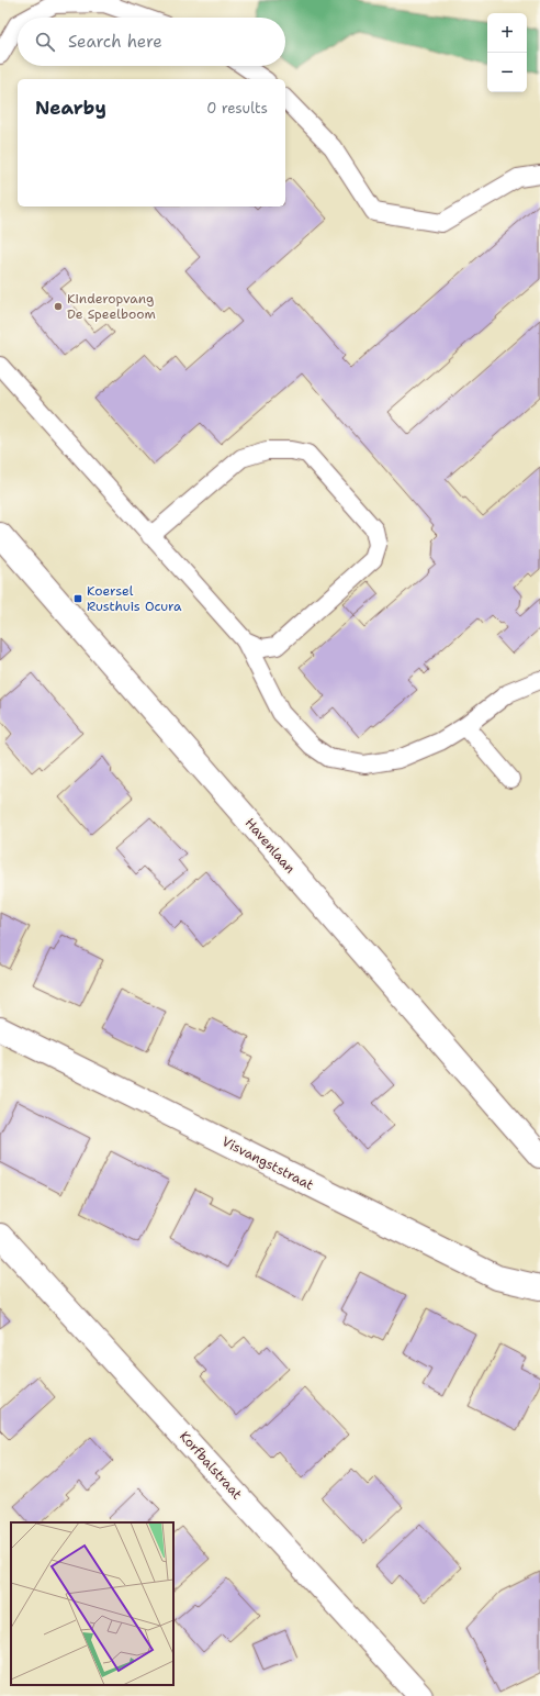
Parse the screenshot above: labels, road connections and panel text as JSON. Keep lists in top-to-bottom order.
{
  "streets": {
    "street": ["Havenlaan", "Visvangststraat", "Korfbalstraat"]
  },
  "places": {
    "other": ["Kinderopvang De Speelboom"],
    "transit": ["Koersel Rusthuis Ocura"]
  },
  "page": {
    "map_buttons": ["+", "−"],
    "search": "Search here",
    "heading": ["Nearby", "0 results"]
  }
}
